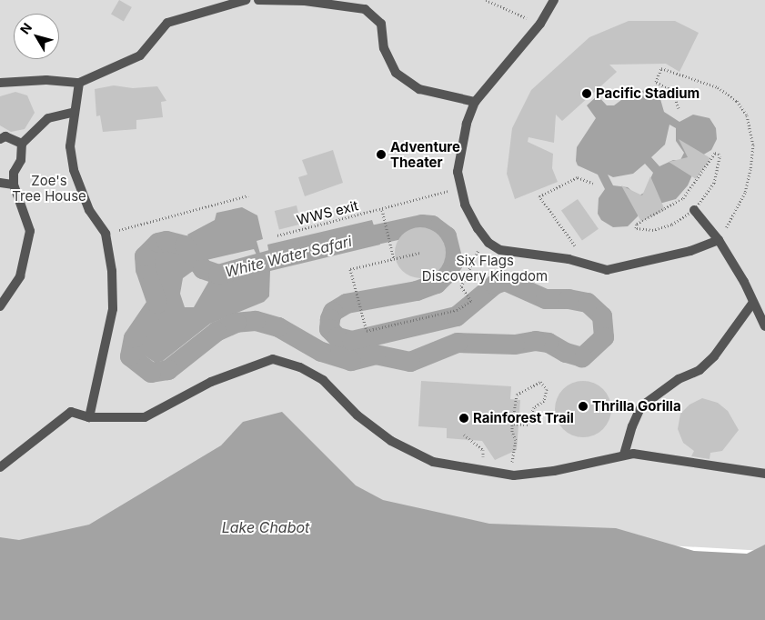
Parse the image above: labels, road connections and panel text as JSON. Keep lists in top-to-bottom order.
{
  "streets": {
    "path": ["WWS exit"]
  },
  "water": ["White Water Safari", "Lake Chabot"],
  "parks": ["Zoe's Tree House", "Six Flags Discovery Kingdom"],
  "places": [
    "Pacific Stadium",
    "Adventure Theater",
    "Thrilla Gorilla",
    "Rainforest Trail"
  ],
  "north": "top left"
}
